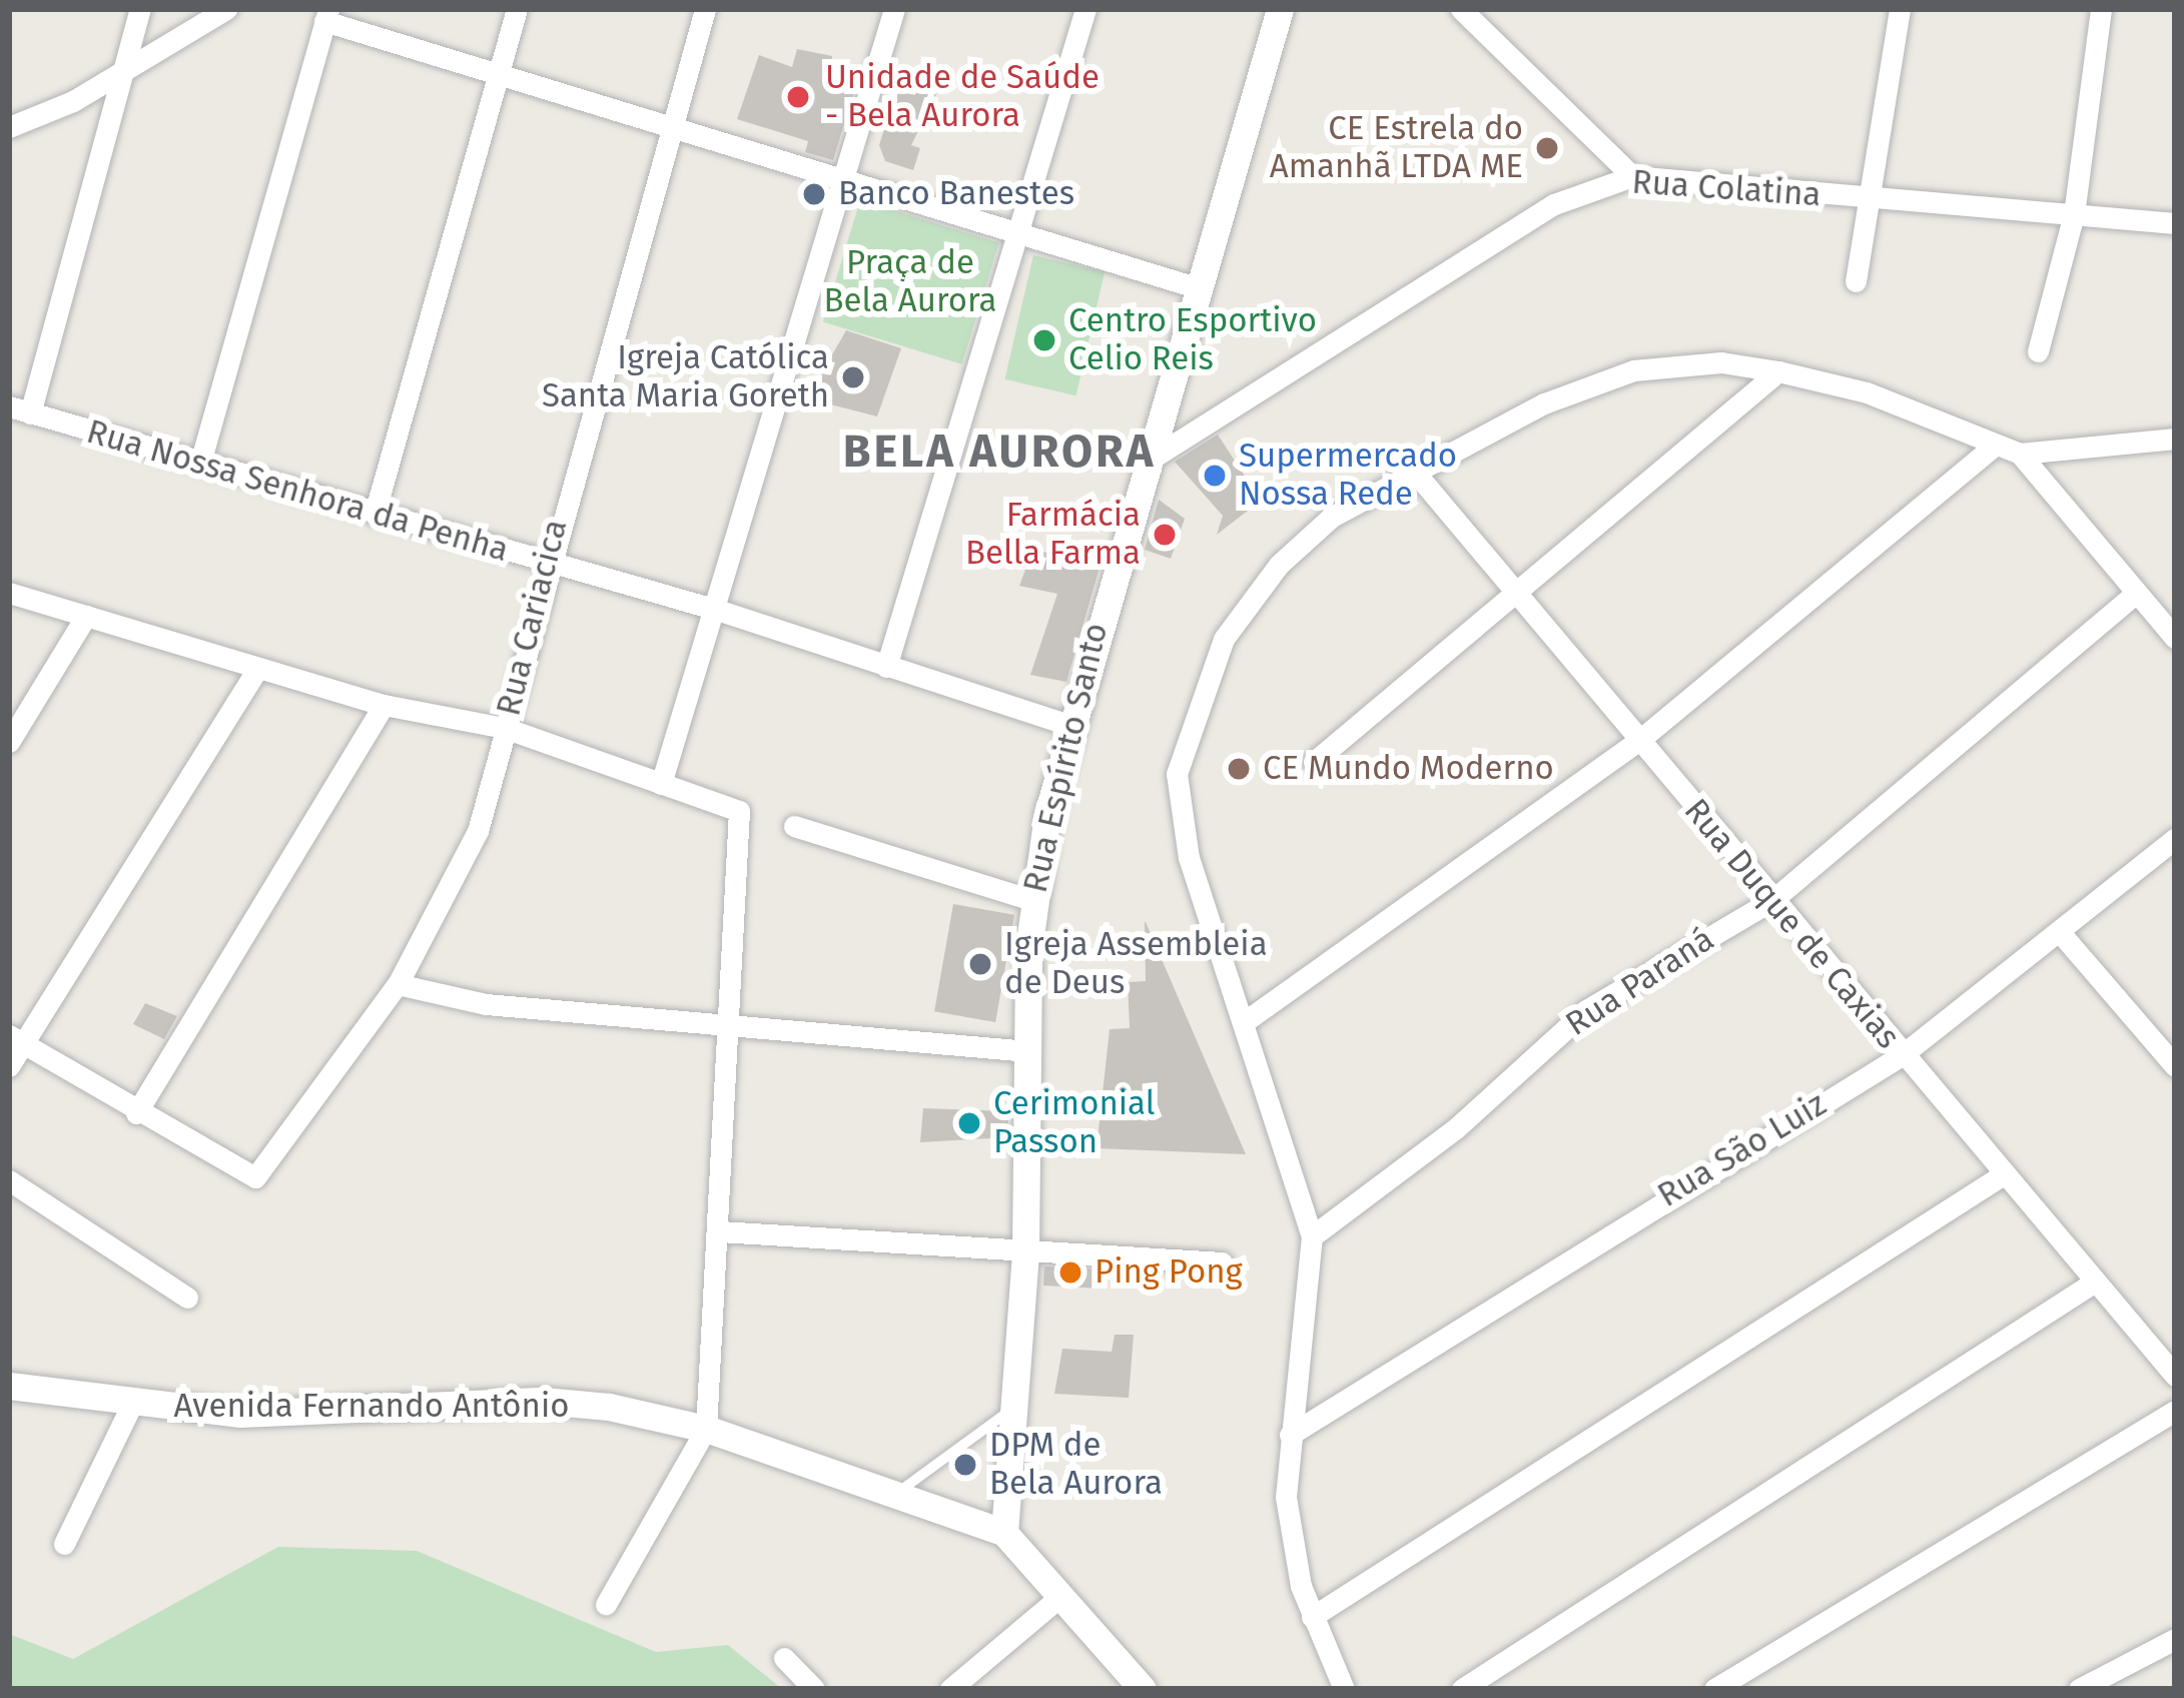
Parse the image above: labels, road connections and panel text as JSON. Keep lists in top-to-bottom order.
{
  "streets": {
    "street": [
      "Rua Colatina",
      "Rua Nossa Senhora da Penha",
      "Rua Cariacica",
      "Rua Espírito Santo",
      "Rua Duque de Caxias",
      "Rua Paraná",
      "Rua São Luiz",
      "Avenida Fernando Antônio"
    ]
  },
  "crossings": [
    ["Rua Colatina", "Rua Espírito Santo"],
    ["Rua Nossa Senhora da Penha", "Rua Cariacica"],
    ["Rua Nossa Senhora da Penha", "Rua Espírito Santo"],
    ["Rua Espírito Santo", "Avenida Fernando Antônio"],
    ["Rua Duque de Caxias", "Rua Paraná"],
    ["Rua Duque de Caxias", "Rua São Luiz"]
  ],
  "districts": ["BELA AURORA"],
  "parks": ["Praça de Bela Aurora"],
  "places": [
    "Unidade de Saúde - Bela Aurora",
    "CE Estrela do Amanhã LTDA ME",
    "Banco Banestes",
    "Centro Esportivo Celio Reis",
    "Igreja Católica Santa Maria Goreth",
    "Supermercado Nossa Rede",
    "Farmácia Bella Farma",
    "CE Mundo Moderno",
    "Igreja Assembleia de Deus",
    "Cerimonial Passon",
    "Ping Pong",
    "DPM de Bela Aurora"
  ]
}
